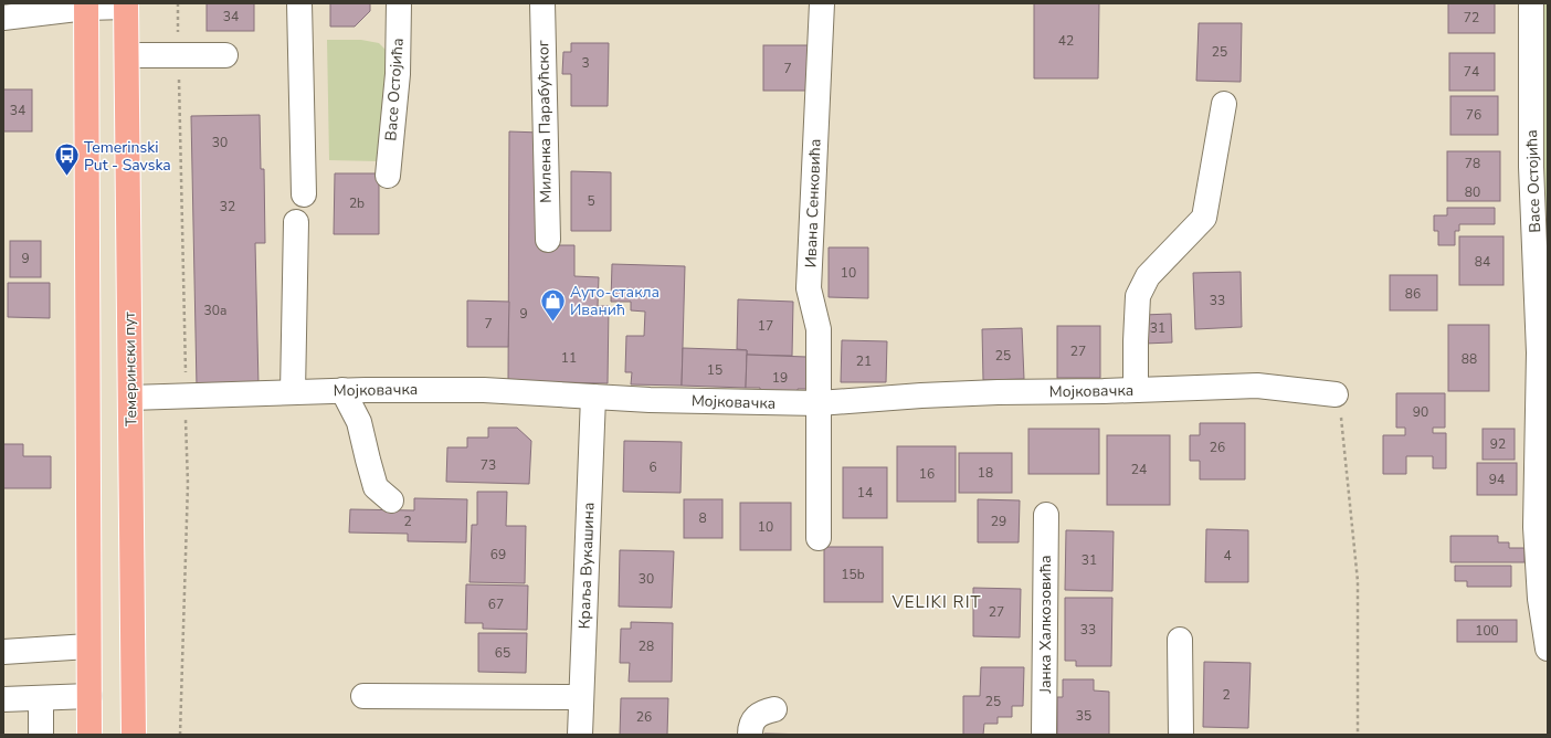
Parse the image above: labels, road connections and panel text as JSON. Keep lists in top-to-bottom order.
{
  "streets": {
    "main road": ["Темерински пут"],
    "street": [
      "Васе Остојића",
      "Миленка Парабућског",
      "Ивана Сенковића",
      "Мојковачка",
      "Краља Вукашина",
      "Јанка Халкозовића"
    ]
  },
  "crossings": [
    ["Ивана Сенковића", "Мојковачка"],
    ["Темерински пут", "Мојковачка"],
    ["Мојковачка", "Краља Вукашина"]
  ],
  "districts": ["VELIKI RIT"],
  "places": {
    "bus stop": ["Temerinski Put - Savska"],
    "shop": ["Ауто-стакла Иванић"]
  },
  "house_numbers": [
    "34",
    "72",
    "42",
    "25",
    "3",
    "7",
    "74",
    "34",
    "76",
    "30",
    "78",
    "80",
    "5",
    "2b",
    "32",
    "9",
    "84",
    "10",
    "86",
    "33",
    "30a",
    "9",
    "7",
    "17",
    "31",
    "27",
    "25",
    "11",
    "88",
    "21",
    "15",
    "19",
    "90",
    "92",
    "26",
    "73",
    "6",
    "24",
    "18",
    "16",
    "94",
    "14",
    "8",
    "2",
    "29",
    "10",
    "69",
    "4",
    "31",
    "15b",
    "30",
    "67",
    "27",
    "33",
    "100",
    "28",
    "65",
    "2",
    "25",
    "35",
    "26"
  ]
}
